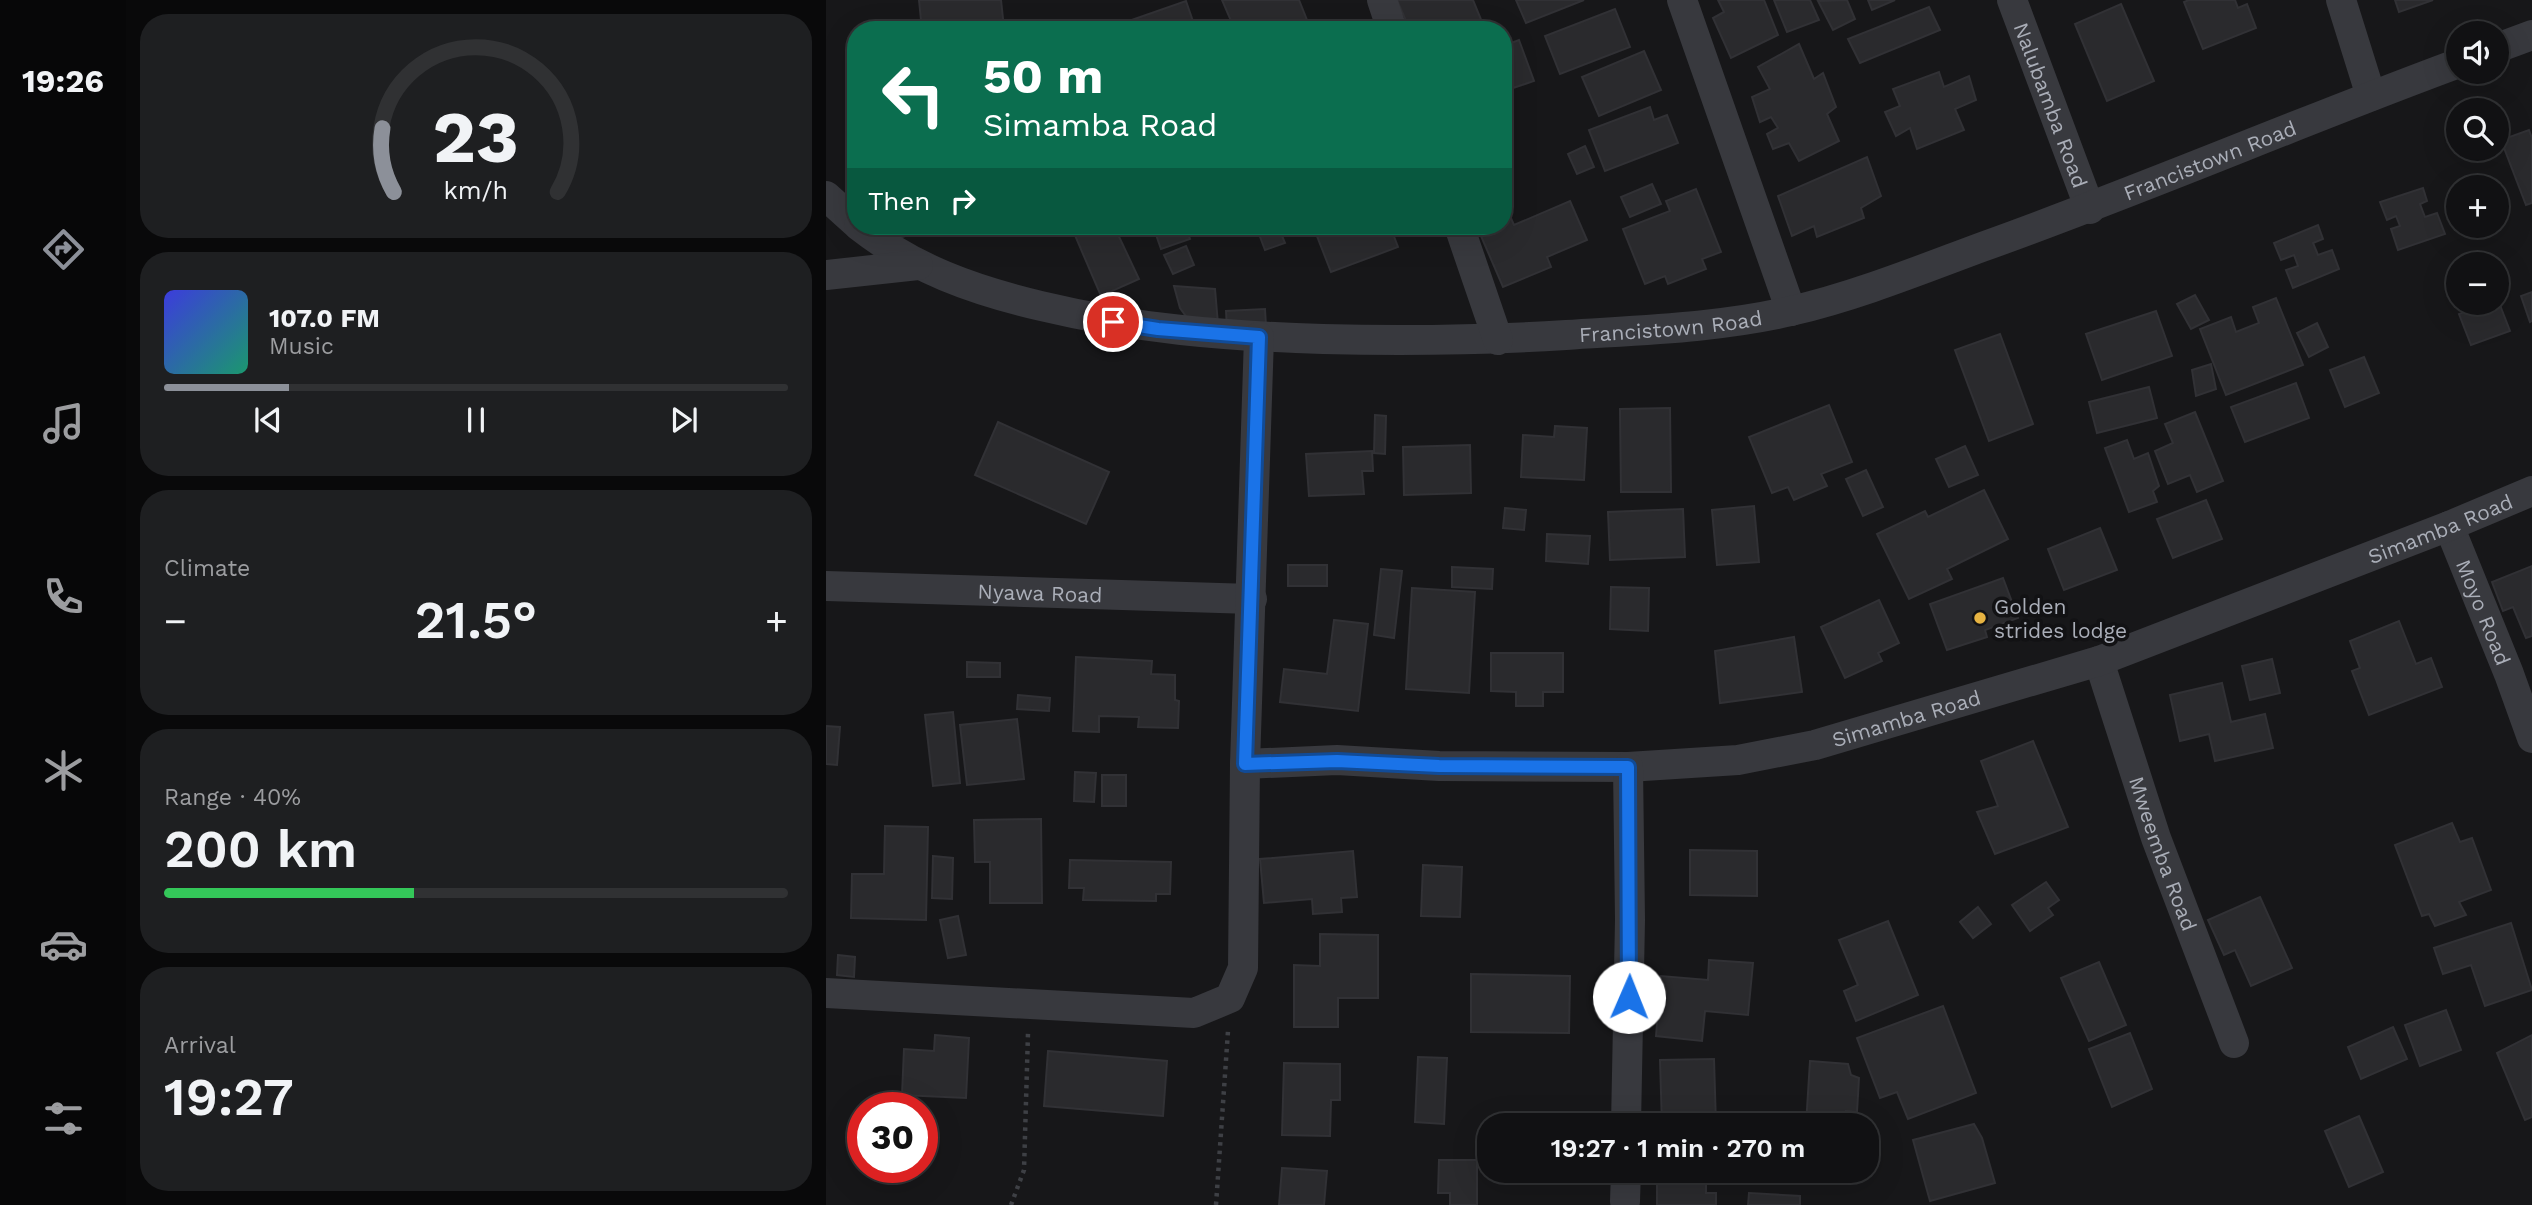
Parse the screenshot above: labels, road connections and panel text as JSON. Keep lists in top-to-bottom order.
{
  "streets": {
    "street": [
      "Nalubamba Road",
      "Francistown Road",
      "Simamba Road",
      "Nyawa Road",
      "Moyo Road",
      "Mweemba Road"
    ]
  },
  "crossings": [
    ["Nalubamba Road", "Francistown Road"],
    ["Simamba Road", "Moyo Road"],
    ["Simamba Road", "Mweemba Road"]
  ],
  "places": ["Golden strides lodge"],
  "page": {
    "tabs": "19:26",
    "map_buttons": ["+", "−"],
    "turn": ["50 m", "Simamba Road"],
    "then": "Then",
    "song": ["107.0 FM", "Music"],
    "tile": [
      "Climate",
      ["Range · 40%", "200 km"],
      ["Arrival", "19:27"]
    ],
    "heat": ["−", "21.5°", "+"],
    "limit": "30",
    "trip": "19:27 · 1 min · 270 m",
    "gauge": ["23", "km/h"]
  }
}
